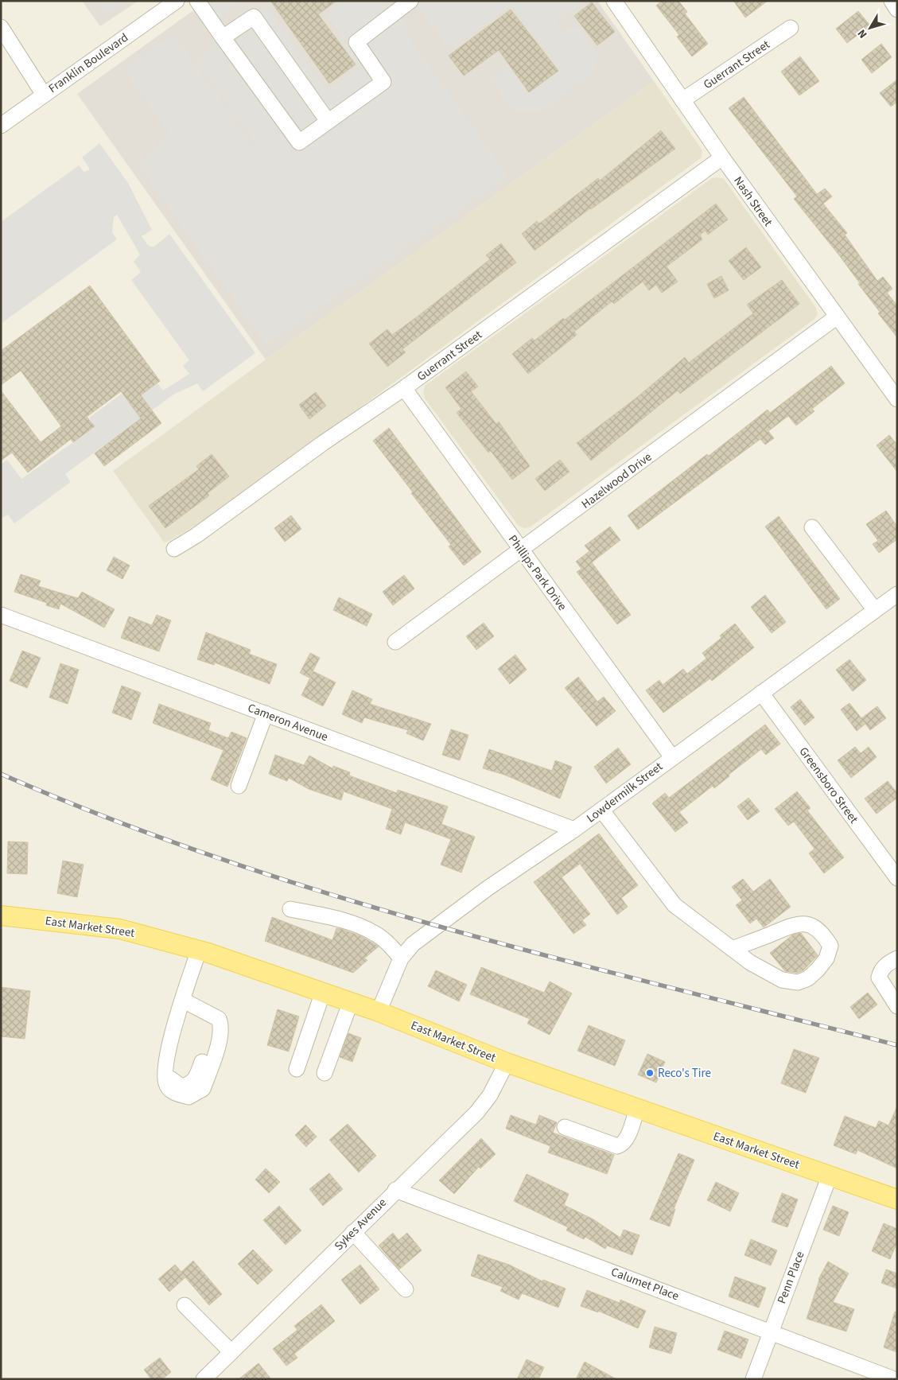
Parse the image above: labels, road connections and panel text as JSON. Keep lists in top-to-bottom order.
{
  "streets": {
    "main road": ["East Market Street"],
    "street": [
      "Franklin Boulevard",
      "Guerrant Street",
      "Nash Street",
      "Hazelwood Drive",
      "Phillips Park Drive",
      "Cameron Avenue",
      "Greensboro Street",
      "Lowdermilk Street",
      "Sykes Avenue",
      "Penn Place",
      "Calumet Place"
    ]
  },
  "crossings": [
    ["Guerrant Street", "Nash Street"],
    ["Guerrant Street", "Phillips Park Drive"],
    ["Nash Street", "Hazelwood Drive"],
    ["Hazelwood Drive", "Phillips Park Drive"],
    ["Phillips Park Drive", "Lowdermilk Street"],
    ["Cameron Avenue", "Lowdermilk Street"],
    ["Greensboro Street", "Lowdermilk Street"],
    ["Lowdermilk Street", "East Market Street"],
    ["East Market Street", "Sykes Avenue"],
    ["East Market Street", "Penn Place"],
    ["Sykes Avenue", "Calumet Place"],
    ["Penn Place", "Calumet Place"]
  ],
  "places": ["Reco's Tire"],
  "north": "bottom left"
}
